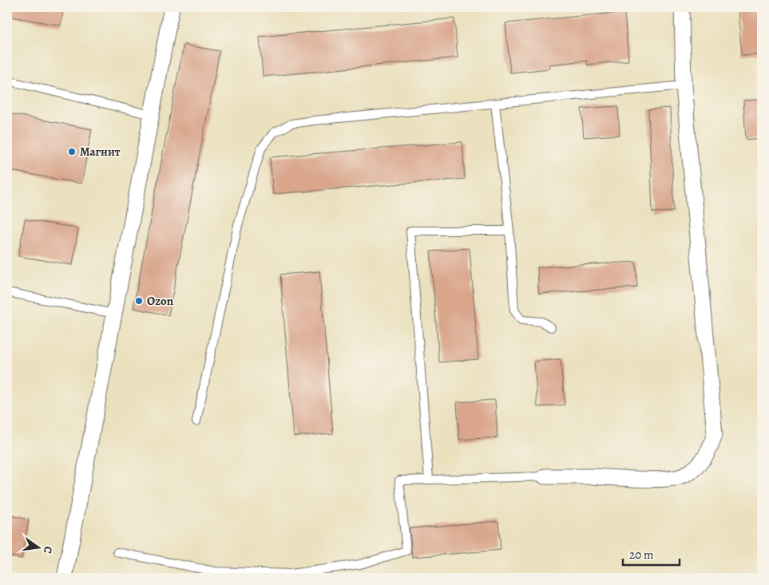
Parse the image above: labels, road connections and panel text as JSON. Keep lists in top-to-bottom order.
{
  "places": ["Магнит", "Ozon"],
  "scale_bar": "20 m",
  "north": "right"
}
